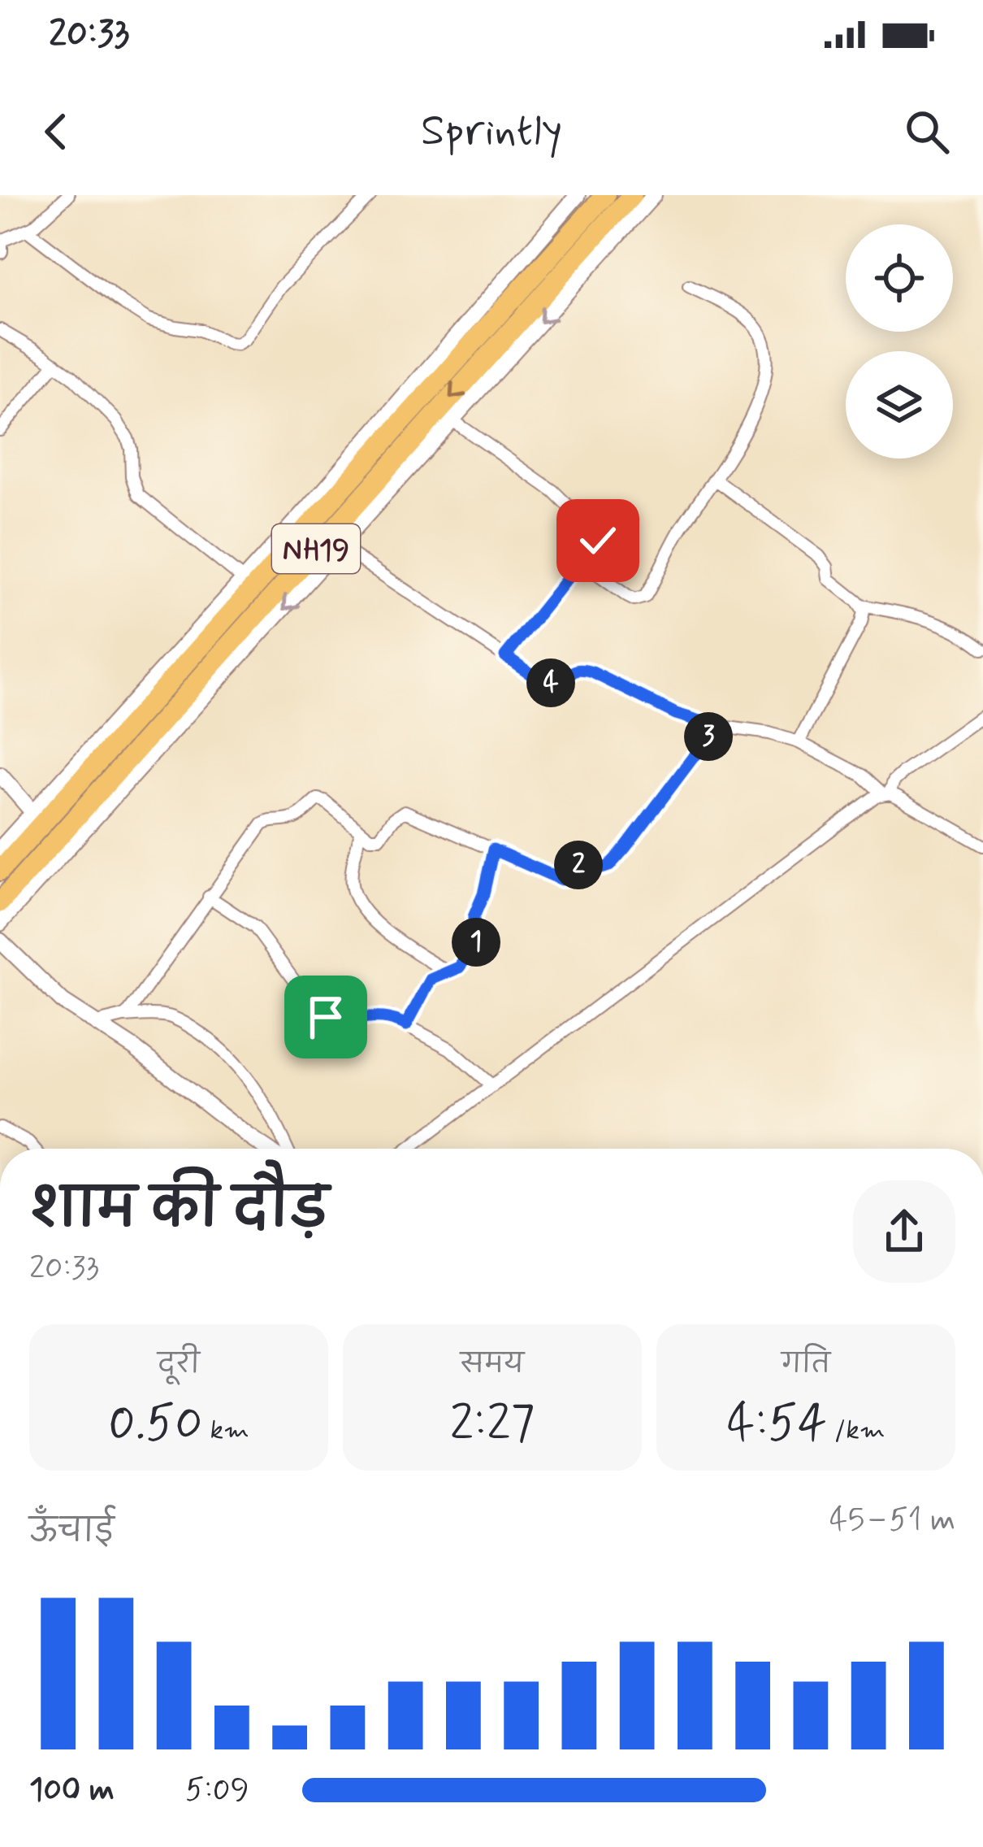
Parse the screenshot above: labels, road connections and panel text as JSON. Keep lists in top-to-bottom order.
{
  "streets": {
    "highway": ["NH19"]
  },
  "page": {
    "status": "20:33",
    "header": "Sprintly",
    "pins": [
      "4",
      "3",
      "2",
      "1"
    ],
    "heading": ["शाम की दौड़", "20:33"],
    "stats": [
      ["दूरी", "0.50 km"],
      ["समय", "2:27"],
      ["गति", "4:54 /km"]
    ],
    "chart": ["ऊँचाई", "45–51 m"],
    "list": [
      {
        "name": "100 m",
        "note": "5:09"
      }
    ]
  }
}
